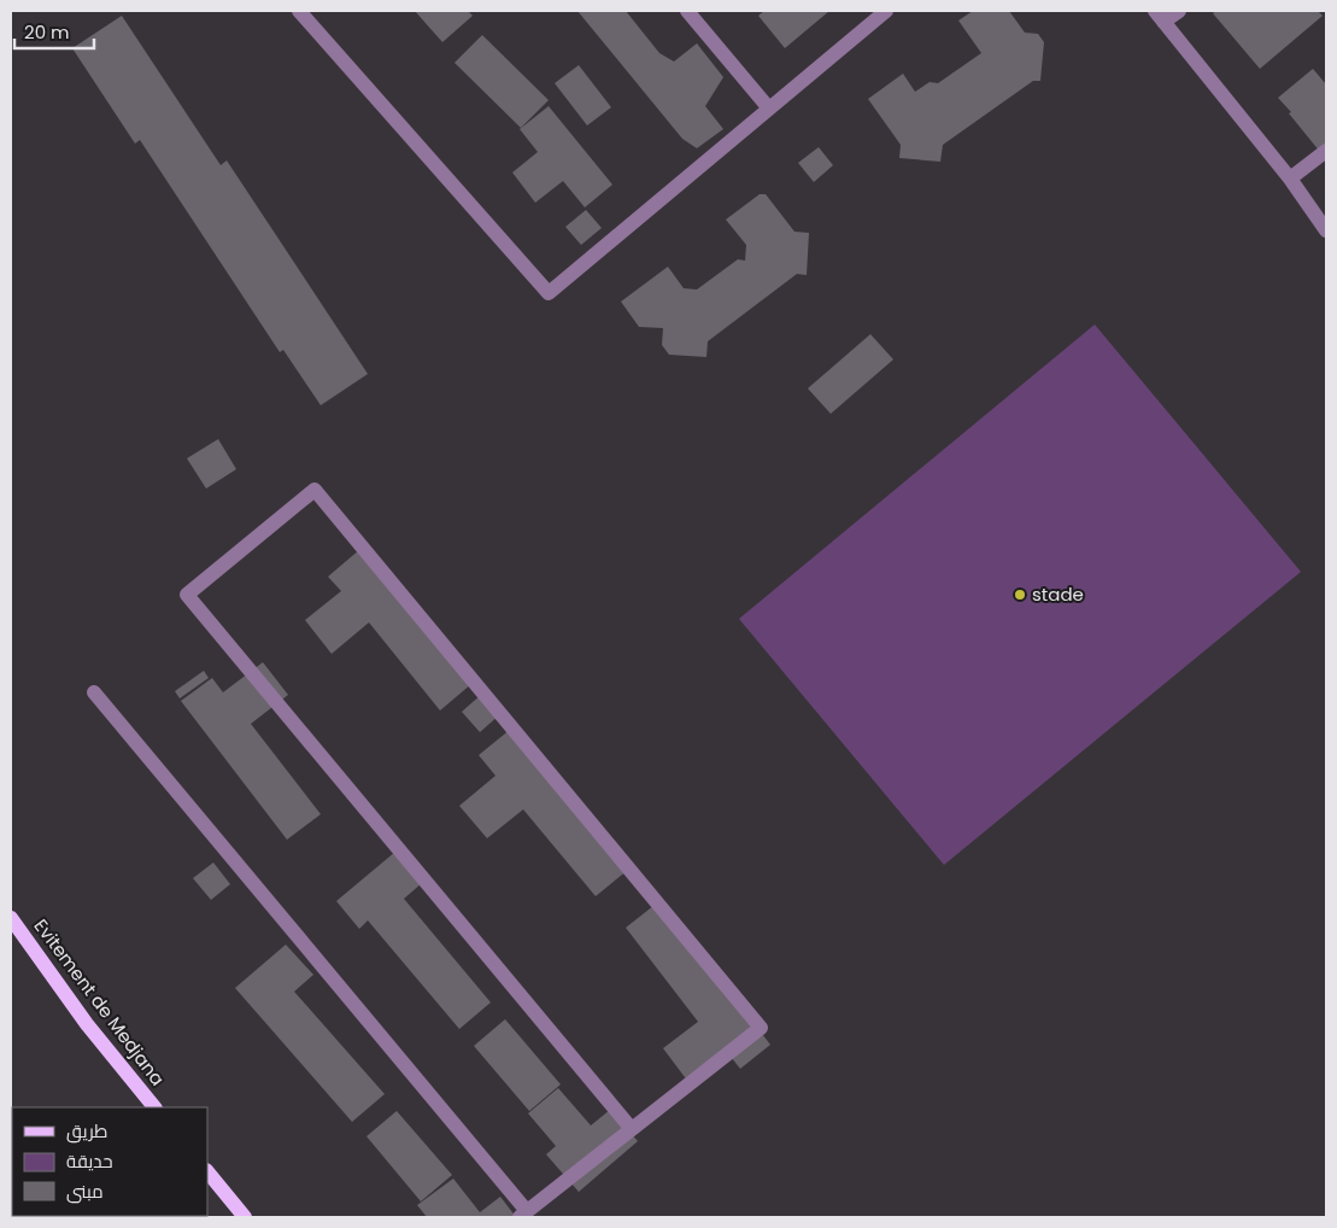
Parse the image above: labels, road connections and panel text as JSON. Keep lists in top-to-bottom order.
{
  "streets": {
    "main road": ["Evitement de Medjana"]
  },
  "places": ["stade"],
  "legend": ["طريق", "حديقة", "مبنى"],
  "scale_bar": "20 m"
}
